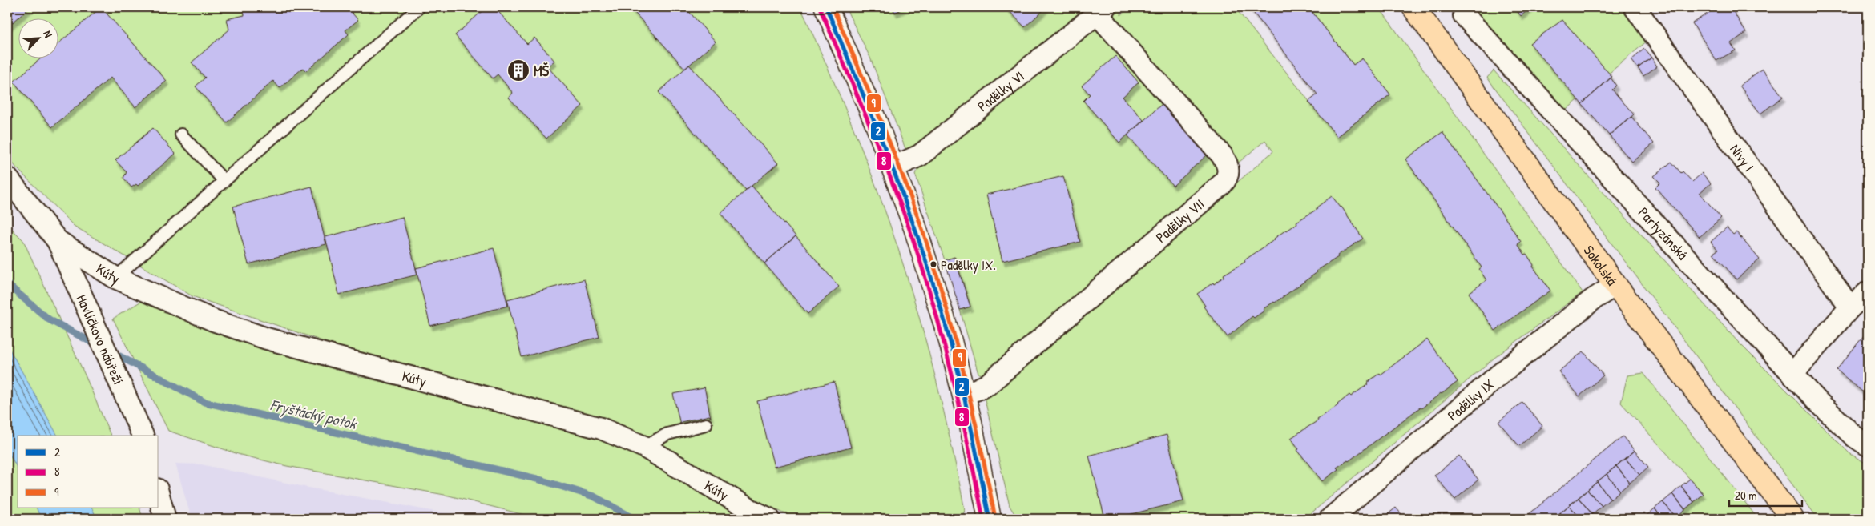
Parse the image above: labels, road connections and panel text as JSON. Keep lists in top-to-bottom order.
{
  "streets": {
    "main road": ["Sokolská"],
    "street": [
      "Padělky VI",
      "Nivy I",
      "Padělky VII",
      "Partyzánská",
      "Kúty",
      "Havlíčkovo nábřeží",
      "Padělky IX"
    ]
  },
  "crossings": [
    ["Padělky VI", "Padělky VII"],
    ["Sokolská", "Padělky IX"],
    ["Kúty", "Havlíčkovo nábřeží"]
  ],
  "water": ["Fryštácký potok"],
  "places": {
    "building": ["MŠ"],
    "other": ["Padělky IX."]
  },
  "lines": ["transit line 2", "transit line 9", "transit line 8"],
  "legend": ["2", "8", "9"],
  "scale_bar": "20 m",
  "north": "top right"
}
